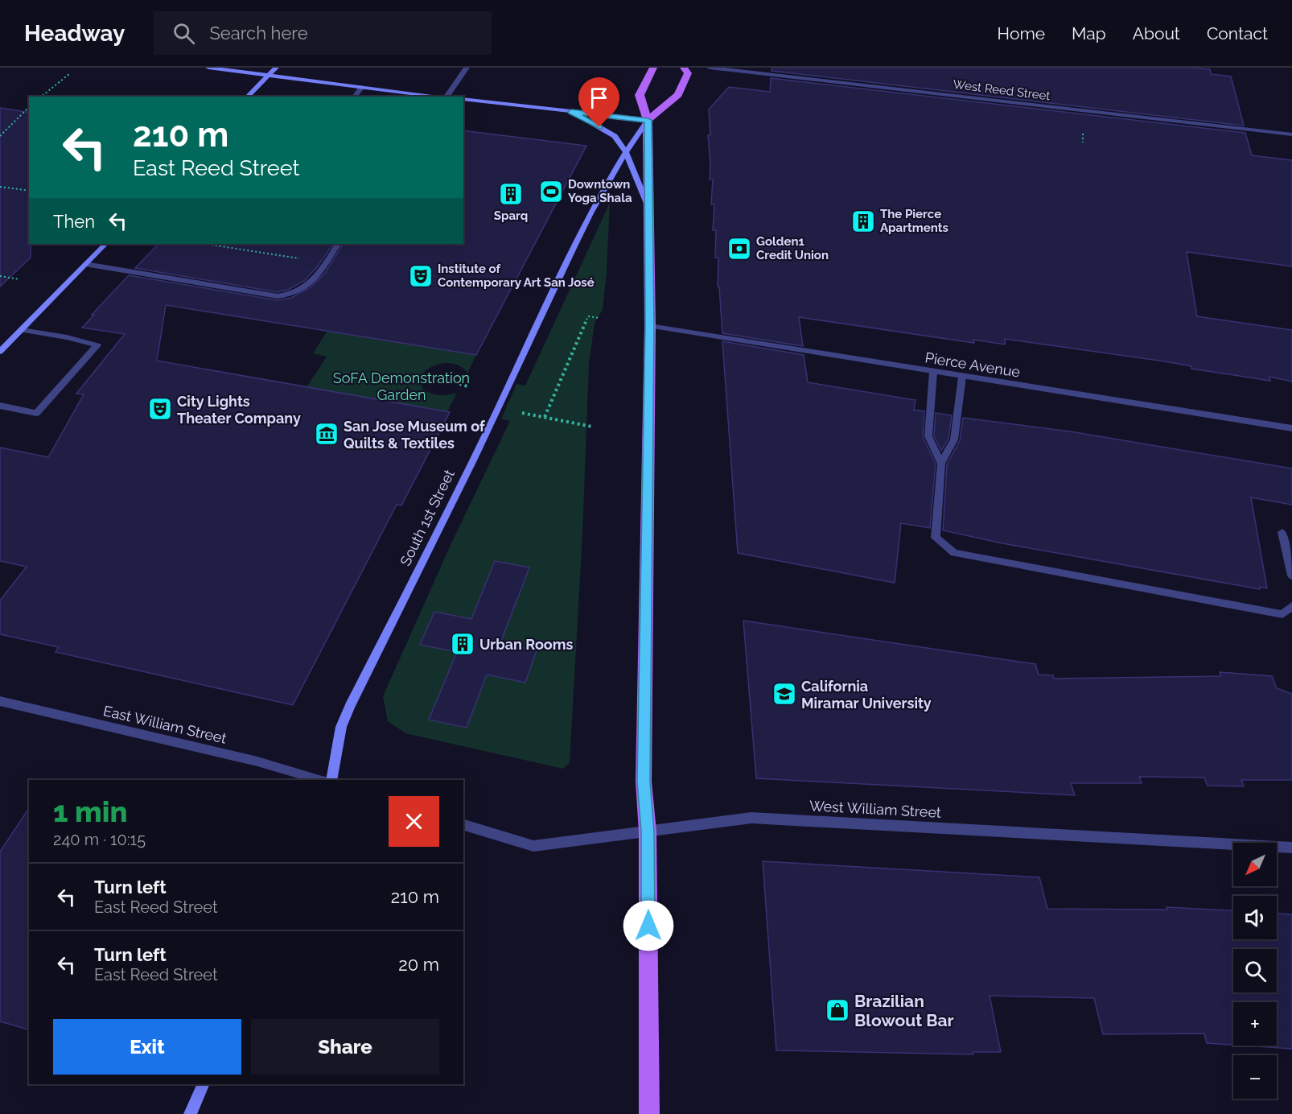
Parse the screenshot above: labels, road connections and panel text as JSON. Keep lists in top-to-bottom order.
{
  "streets": {
    "main road": ["South 1st Street"],
    "street": [
      "West Reed Street",
      "Pierce Avenue",
      "East William Street",
      "West William Street"
    ]
  },
  "parks": ["SoFA Demonstration Garden"],
  "places": {
    "sports": ["Downtown Yoga Shala"],
    "building": ["Sparq", "The Pierce Apartments", "Urban Rooms"],
    "bank": ["Golden1 Credit Union"],
    "theatre": ["Institute of Contemporary Art San José", "City Lights Theater Company"],
    "museum": ["San Jose Museum of Quilts & Textiles"],
    "school or university": ["California Miramar University"],
    "shop": ["Brazilian Blowout Bar"]
  },
  "north": "bottom left",
  "page": {
    "header": "Headway",
    "search": "Search here",
    "nav": [
      "Home",
      "Map",
      "About",
      "Contact"
    ],
    "turn": ["210 m", "East Reed Street"],
    "then": "Then",
    "heading": ["1 min", "240 m · 10:15"],
    "map_buttons": ["+", "−"],
    "list": [
      {
        "name": "Turn left",
        "note": "East Reed Street",
        "value": "210 m"
      },
      {
        "name": "Turn left",
        "note": "East Reed Street",
        "value": "20 m"
      }
    ],
    "buttons": ["Exit", "Share"]
  }
}
